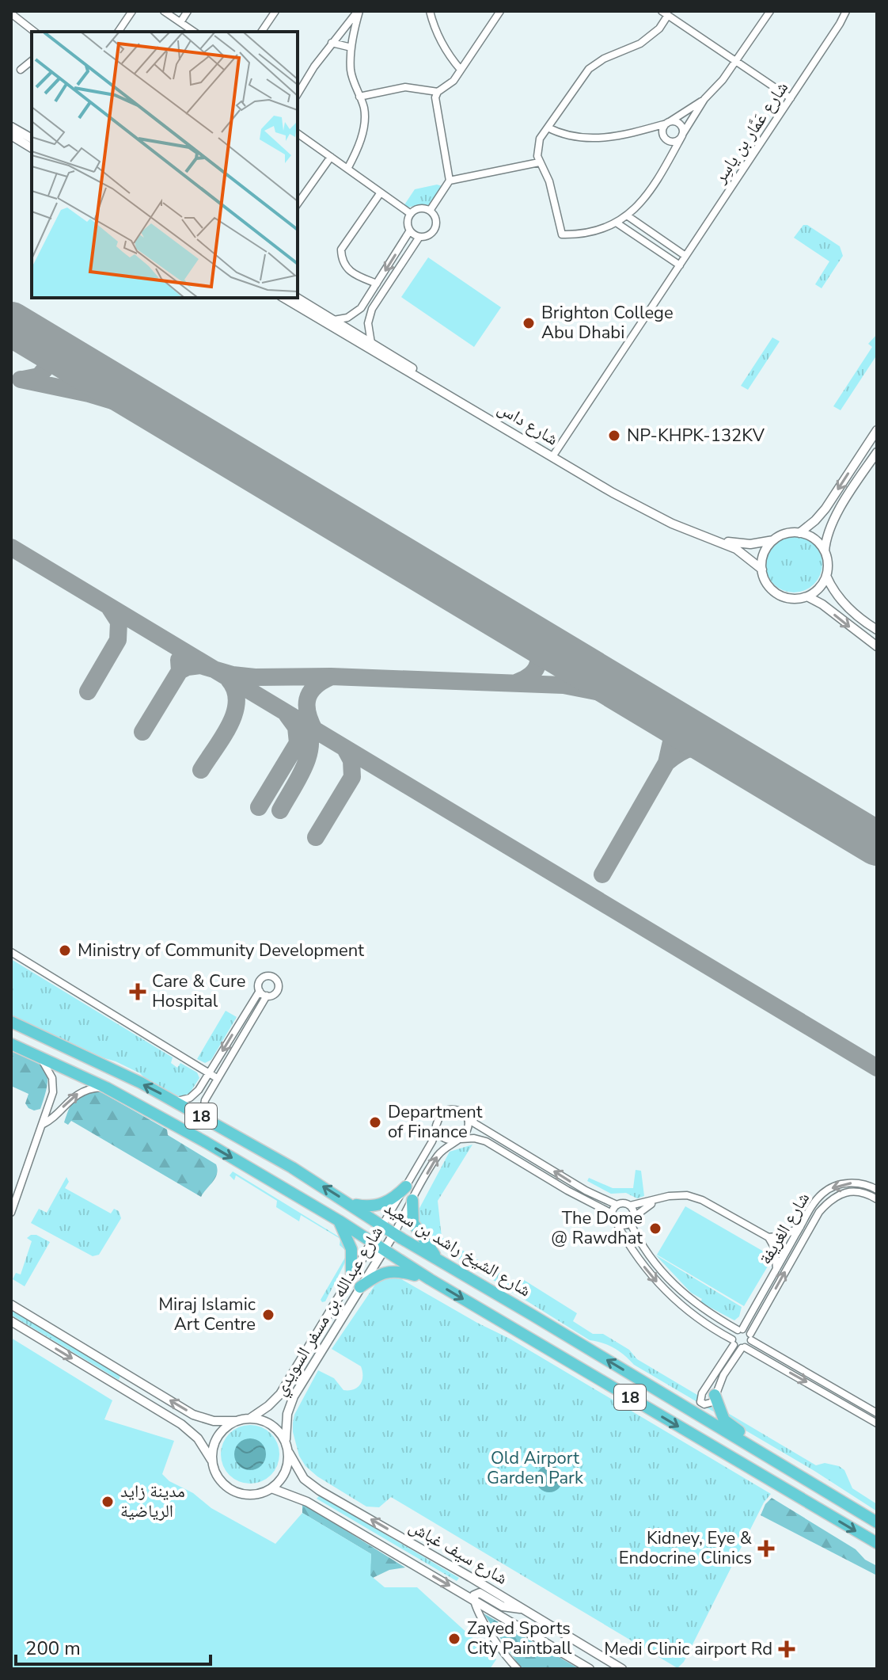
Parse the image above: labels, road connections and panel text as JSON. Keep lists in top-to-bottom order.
{
  "streets": {
    "main road": ["18", "شارع الشيخ راشد بن سعيد"],
    "street": [
      "شارع عَمَّار بن ياسِر",
      "شارع داس",
      "شارع الغريفة",
      "شارع عبدالله بن مسفر السويدي",
      "شارع سيف غباش"
    ]
  },
  "crossings": [
    ["شارع عَمَّار بن ياسِر", "شارع داس"],
    ["18", "شارع عبدالله بن مسفر السويدي"],
    ["شارع الشيخ راشد بن سعيد", "شارع عبدالله بن مسفر السويدي"],
    ["شارع عبدالله بن مسفر السويدي", "شارع سيف غباش"]
  ],
  "parks": ["Old Airport Garden Park"],
  "places": {
    "other": [
      "Brighton College Abu Dhabi",
      "NP-KHPK-132KV",
      "Ministry of Community Development",
      "Department of Finance",
      "The Dome @ Rawdhat",
      "Miraj Islamic Art Centre",
      "مدينة زايد الرياضية",
      "Zayed Sports City Paintball"
    ],
    "health": ["Care & Cure Hospital", "Kidney, Eye & Endocrine Clinics", "Medi Clinic airport Rd"]
  },
  "scale_bar": "200 m"
}
